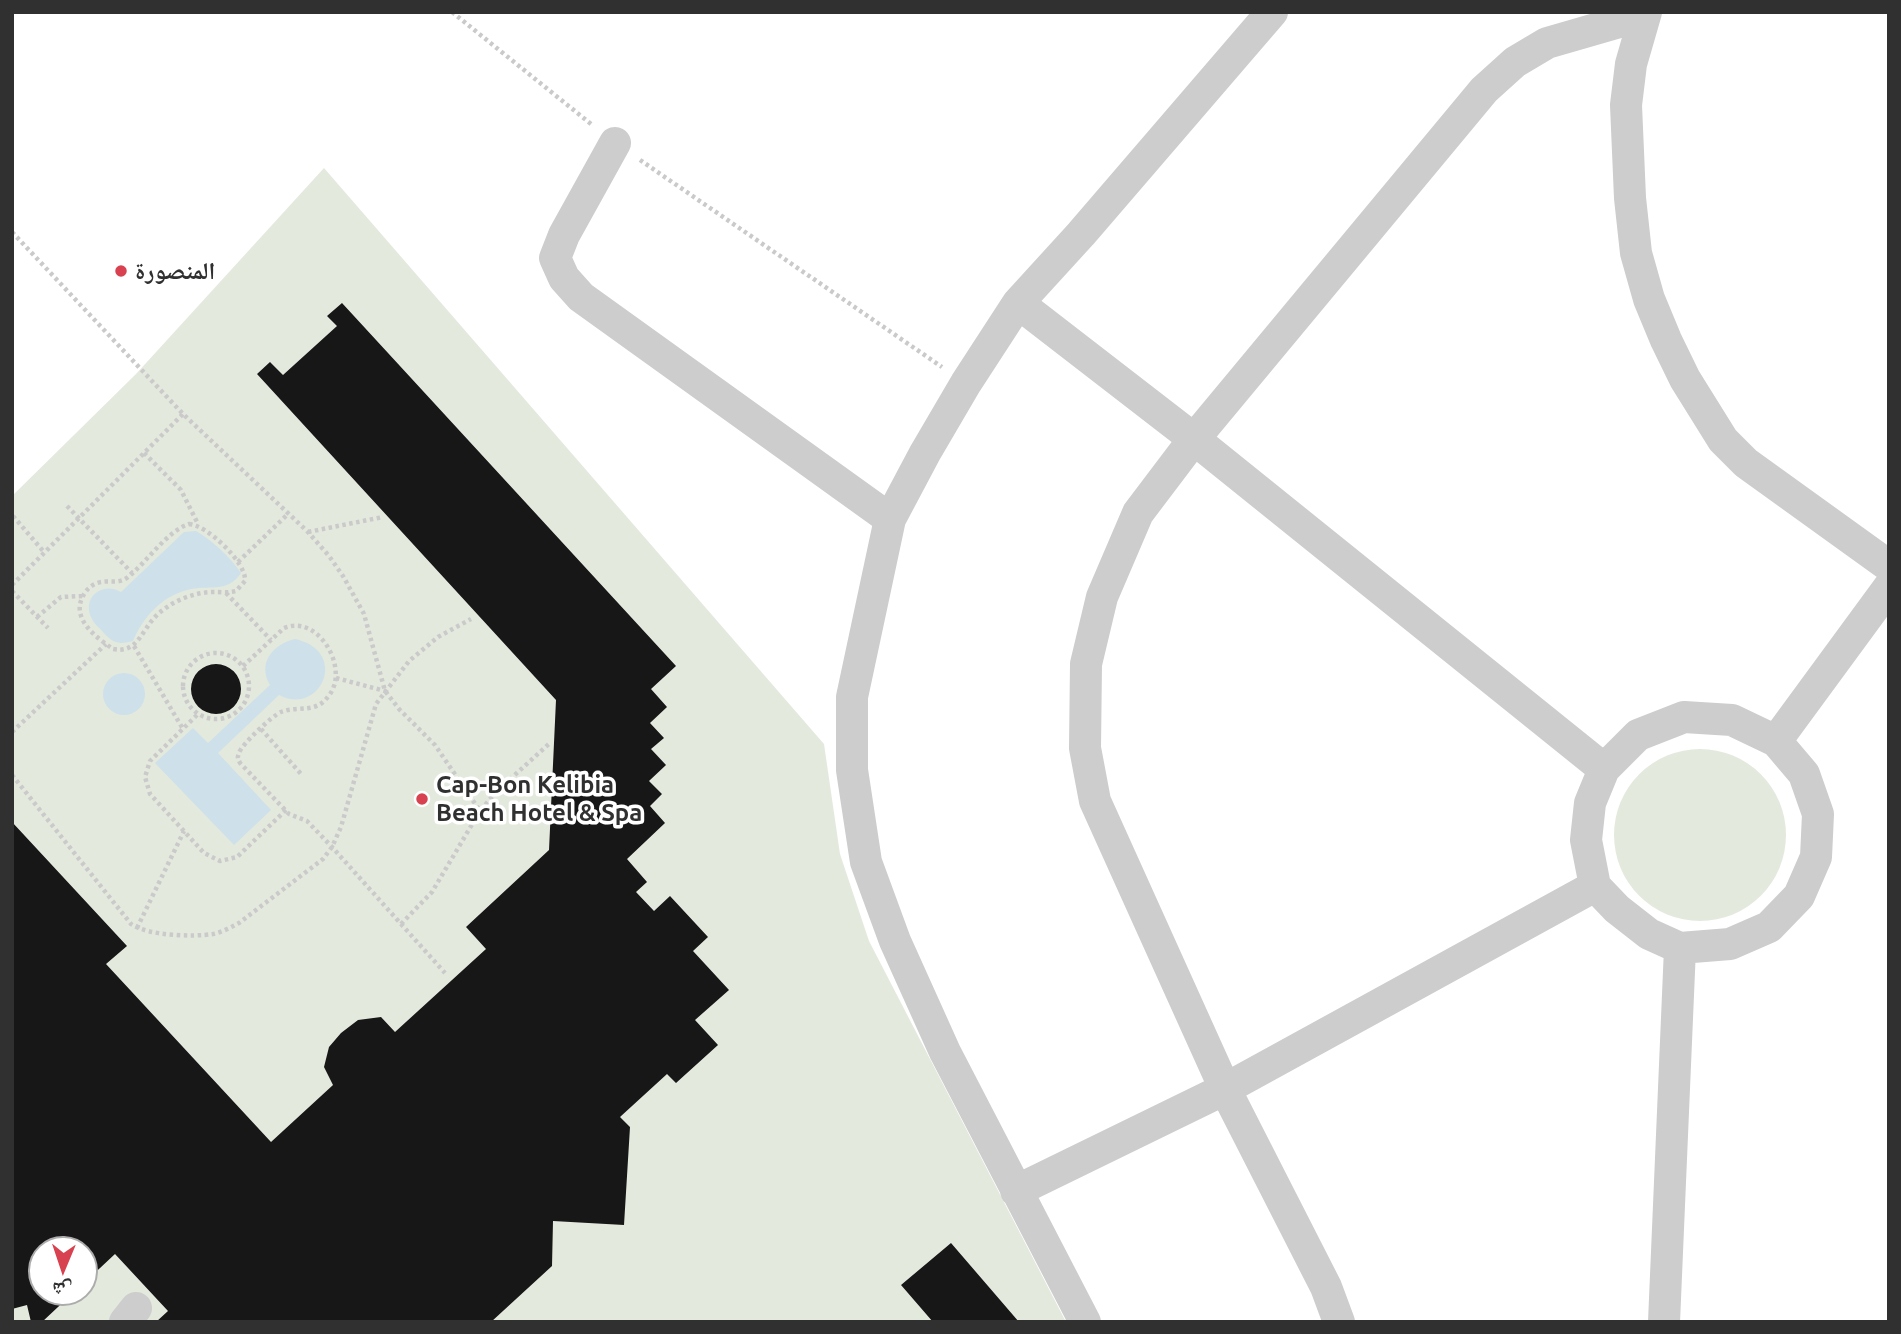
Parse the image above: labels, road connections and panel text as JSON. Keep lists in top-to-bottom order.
{
  "places": ["المنصورة", "Cap-Bon Kelibia Beach Hotel & Spa"],
  "north": "bottom"
}
